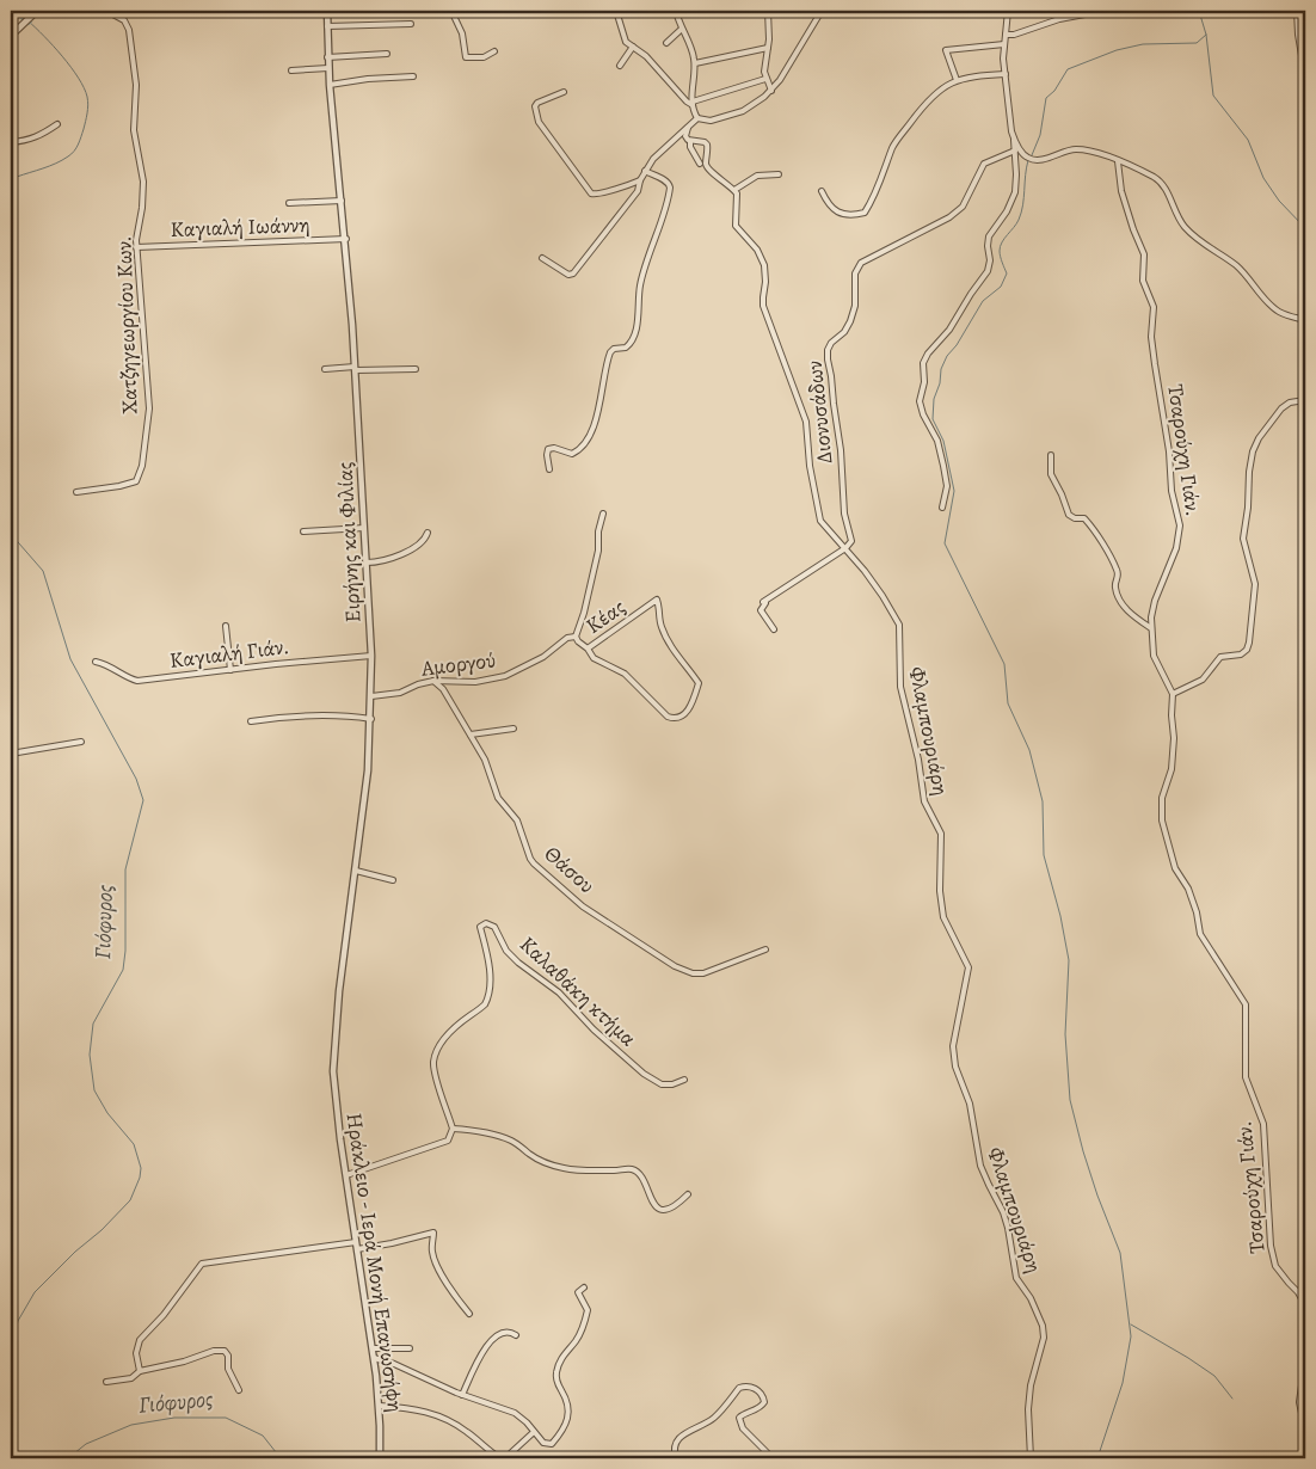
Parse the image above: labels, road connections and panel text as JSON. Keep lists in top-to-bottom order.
{
  "streets": {
    "street": [
      "Καγιαλή Ιωάννη",
      "Χατζηγεωργίου Κων.",
      "Διονυσάδων",
      "Τσαρούχη Γιάν.",
      "Ειρήνης και Φιλίας",
      "Κέας",
      "Καγιαλή Γιάν.",
      "Αμοργού",
      "Φλαμπουριάρη",
      "Θάσου",
      "Καλαθάκη κτήμα",
      "Ηράκλειο - Ιερά Μονή Επανωσήφη"
    ]
  },
  "crossings": [
    ["Καγιαλή Ιωάννη", "Χατζηγεωργίου Κων."],
    ["Καγιαλή Ιωάννη", "Ειρήνης και Φιλίας"],
    ["Διονυσάδων", "Φλαμπουριάρη"],
    ["Ειρήνης και Φιλίας", "Καγιαλή Γιάν."],
    ["Ειρήνης και Φιλίας", "Αμοργού"],
    ["Ειρήνης και Φιλίας", "Ηράκλειο - Ιερά Μονή Επανωσήφη"],
    ["Κέας", "Αμοργού"],
    ["Αμοργού", "Θάσου"]
  ],
  "water": ["Γιόφυρος"]
}
